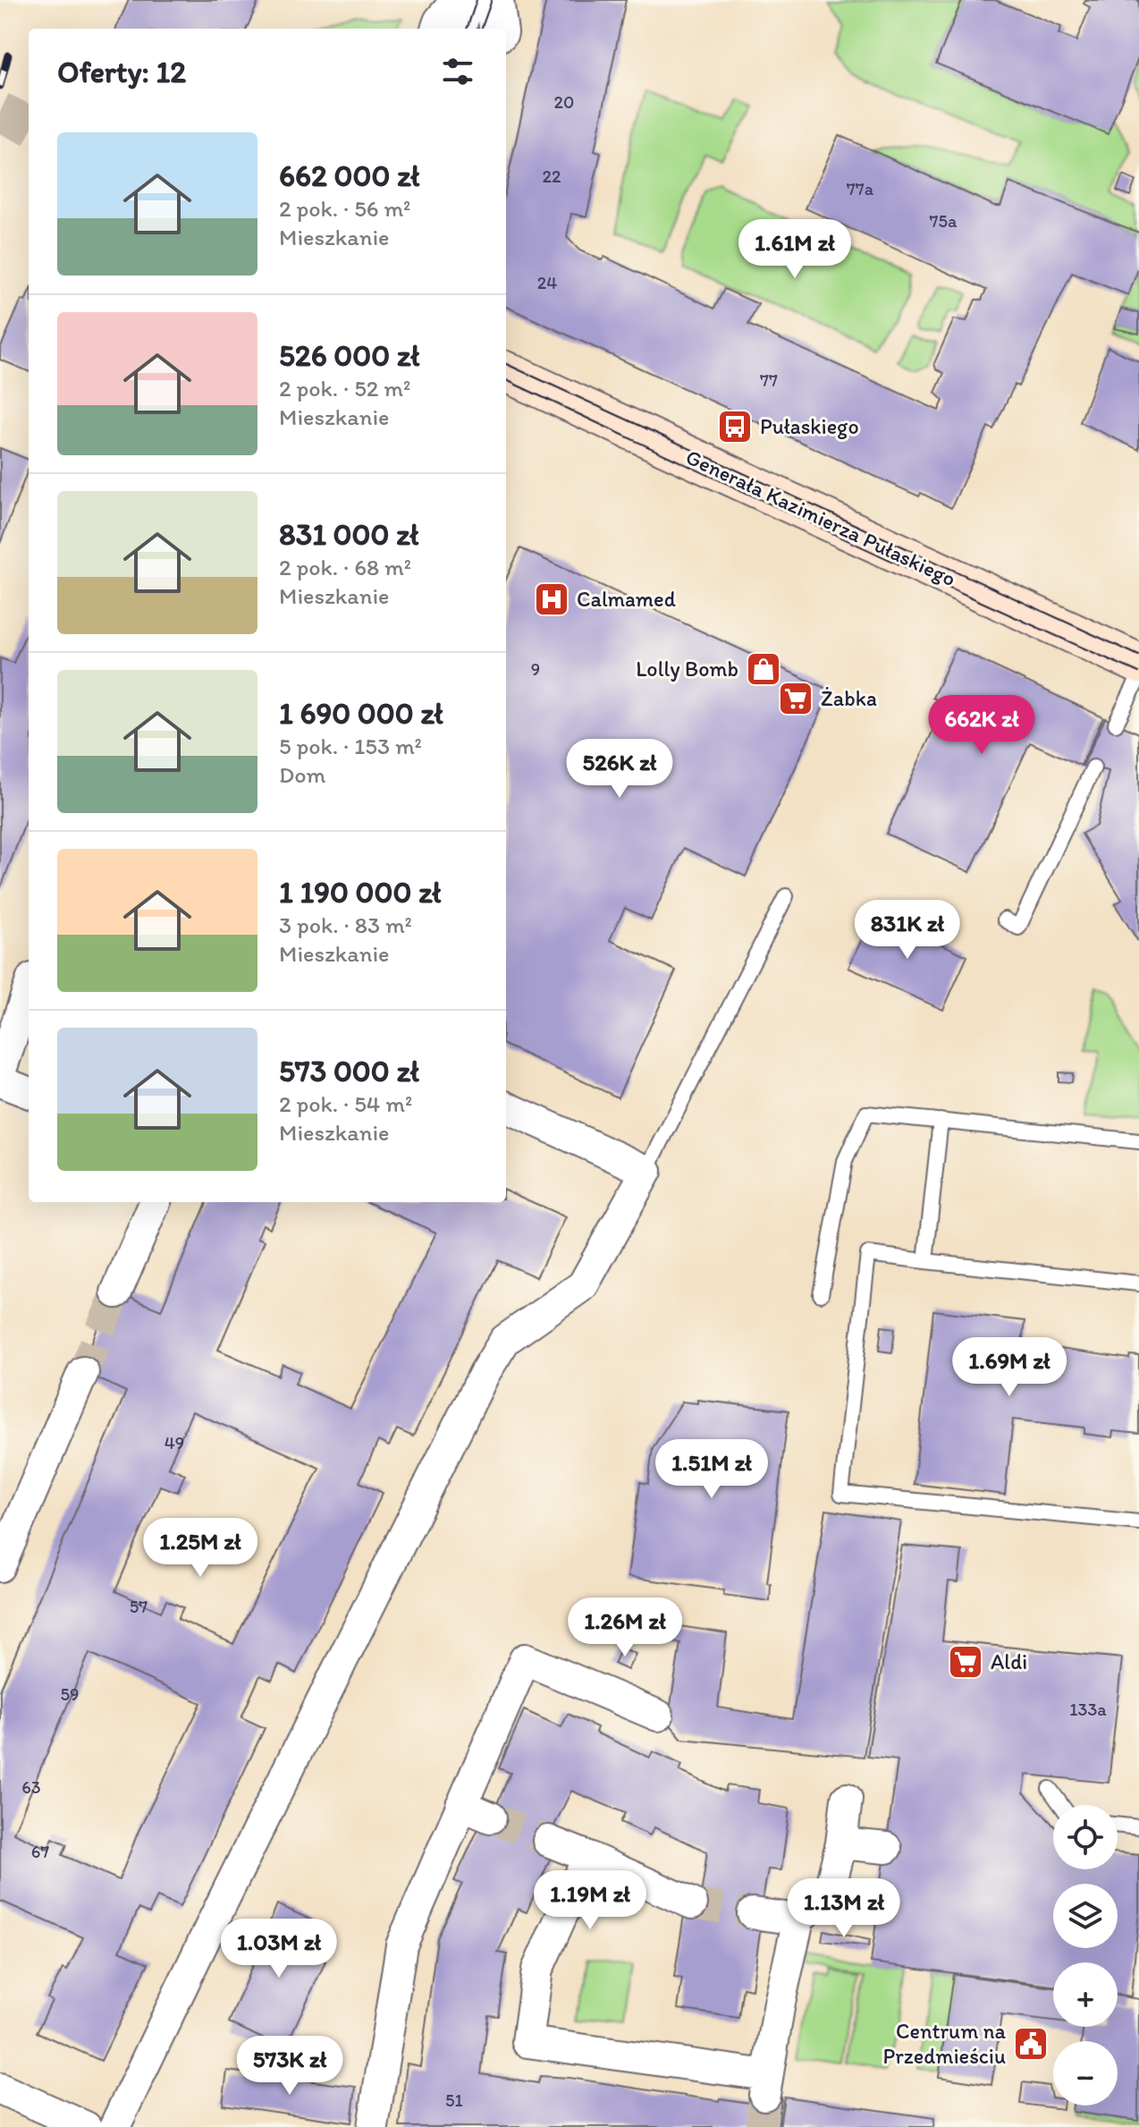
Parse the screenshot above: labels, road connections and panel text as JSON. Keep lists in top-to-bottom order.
{
  "streets": {
    "main road": ["Generała Kazimierza Pułaskiego"]
  },
  "places": {
    "bus stop": ["Pułaskiego"],
    "hospital": ["Calmamed"],
    "shop": ["Lolly Bomb"],
    "supermarket": ["Żabka", "Aldi"],
    "public building": ["Centrum na Przedmieściu"]
  },
  "house_numbers": [
    "20",
    "22",
    "77a",
    "75a",
    "24",
    "77",
    "9",
    "49",
    "57",
    "59",
    "133a",
    "63",
    "67",
    "51"
  ],
  "page": {
    "heading": "Oferty: 12",
    "list": [
      {
        "name": "662 000 zł",
        "note": "2 pok. · 56 m² · Mieszkanie"
      },
      {
        "name": "526 000 zł",
        "note": "2 pok. · 52 m² · Mieszkanie"
      },
      {
        "name": "831 000 zł",
        "note": "2 pok. · 68 m² · Mieszkanie"
      },
      {
        "name": "1 690 000 zł",
        "note": "5 pok. · 153 m² · Dom"
      },
      {
        "name": "1 190 000 zł",
        "note": "3 pok. · 83 m² · Mieszkanie"
      },
      {
        "name": "573 000 zł",
        "note": "2 pok. · 54 m² · Mieszkanie"
      }
    ],
    "price": [
      "1.61M zł",
      "662K zł",
      "526K zł",
      "831K zł",
      "1.69M zł",
      "1.51M zł",
      "1.25M zł",
      "1.26M zł",
      "1.19M zł",
      "1.13M zł",
      "1.03M zł",
      "573K zł"
    ],
    "map_buttons": ["+", "−"]
  }
}
